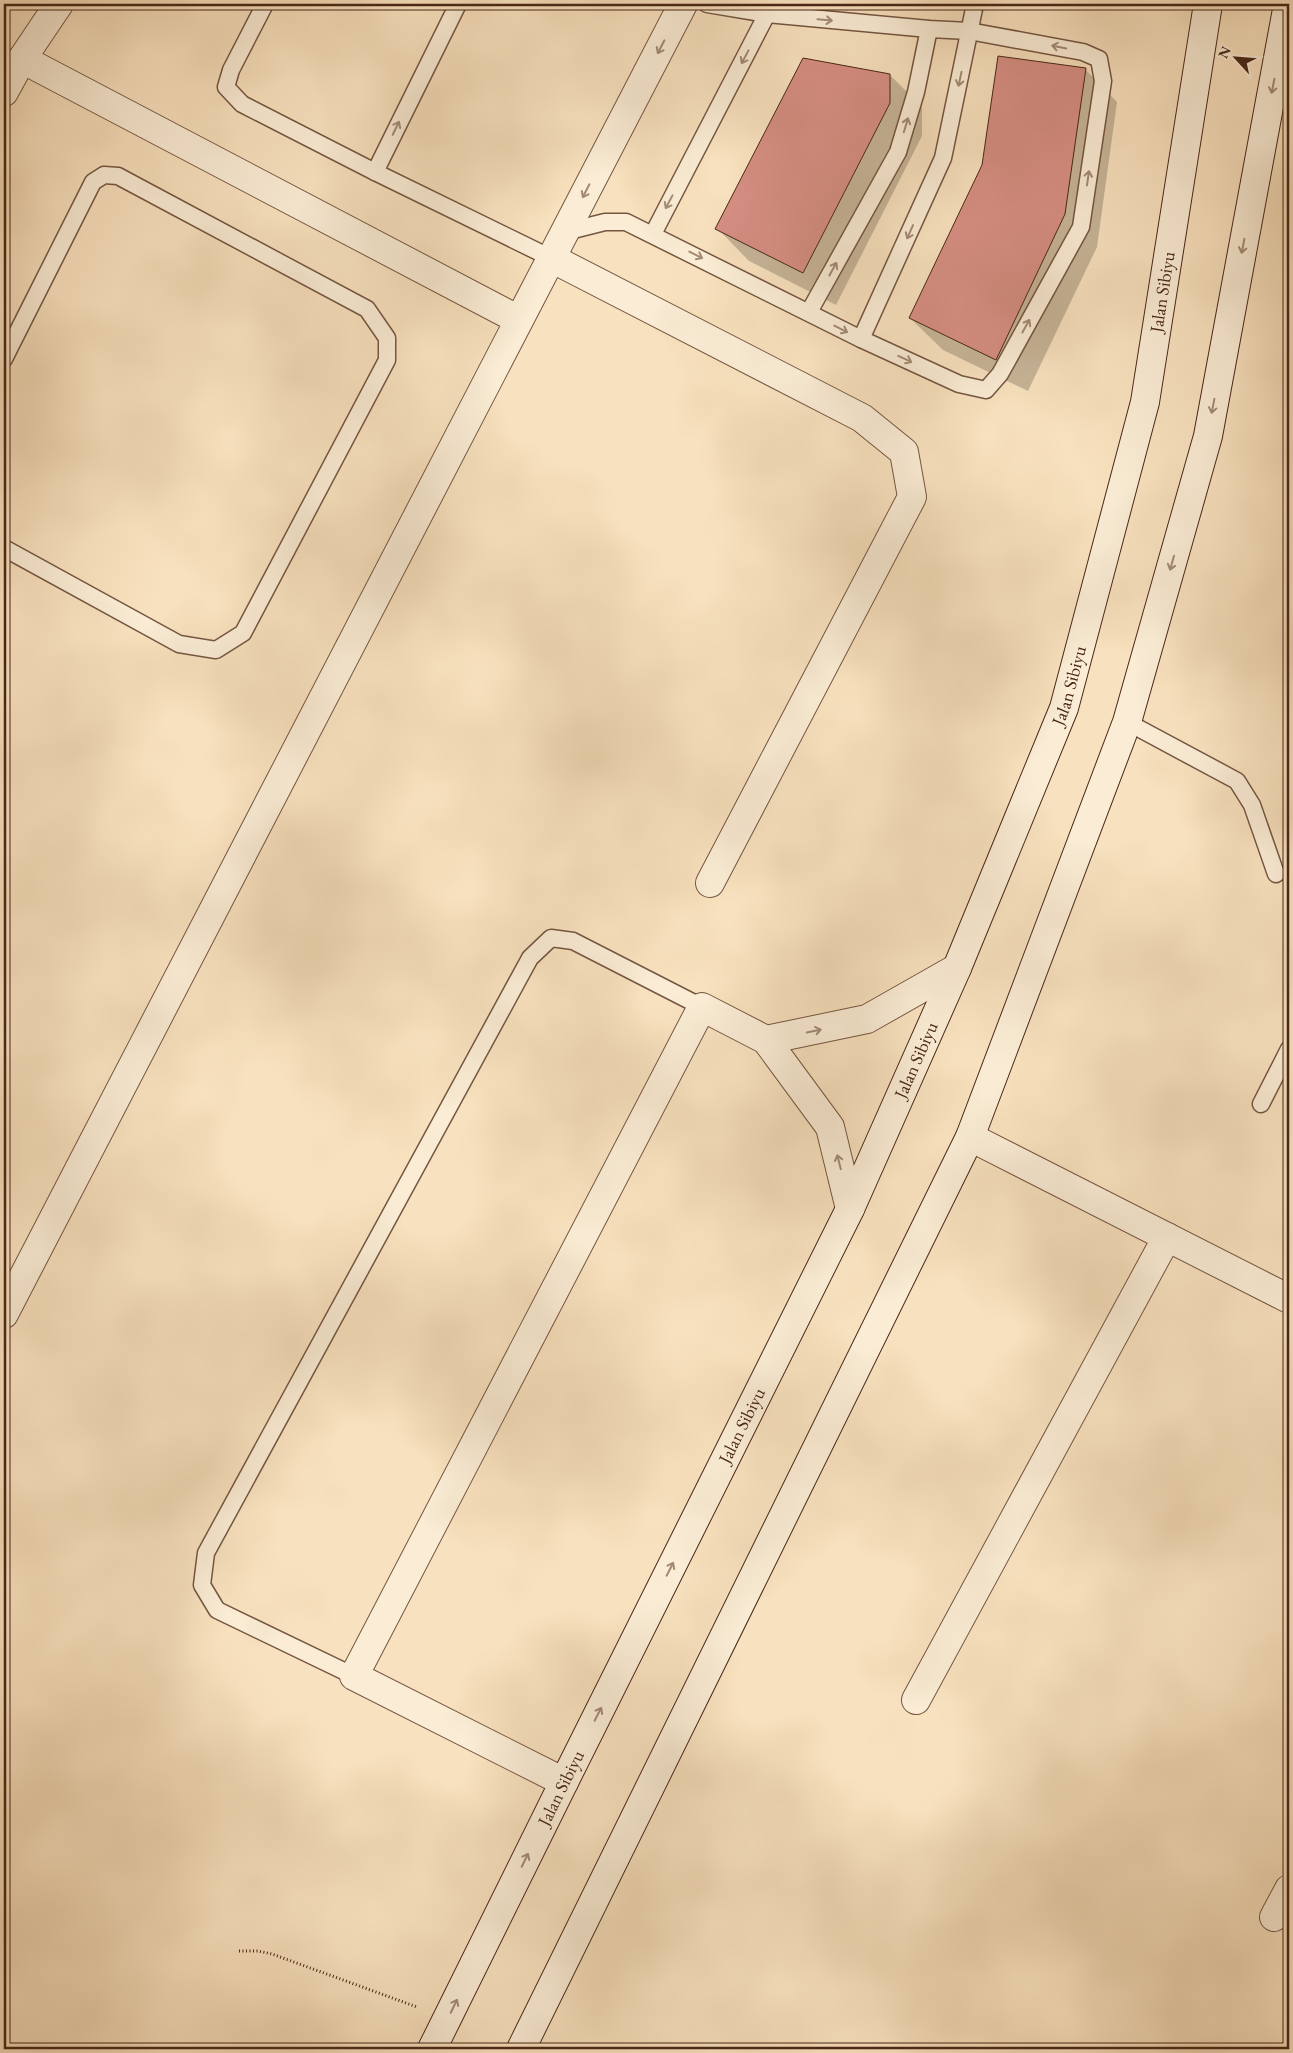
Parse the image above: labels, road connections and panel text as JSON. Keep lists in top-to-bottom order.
{
  "streets": {
    "street": ["Jalan Sibiyu"]
  },
  "north": "top left"
}
